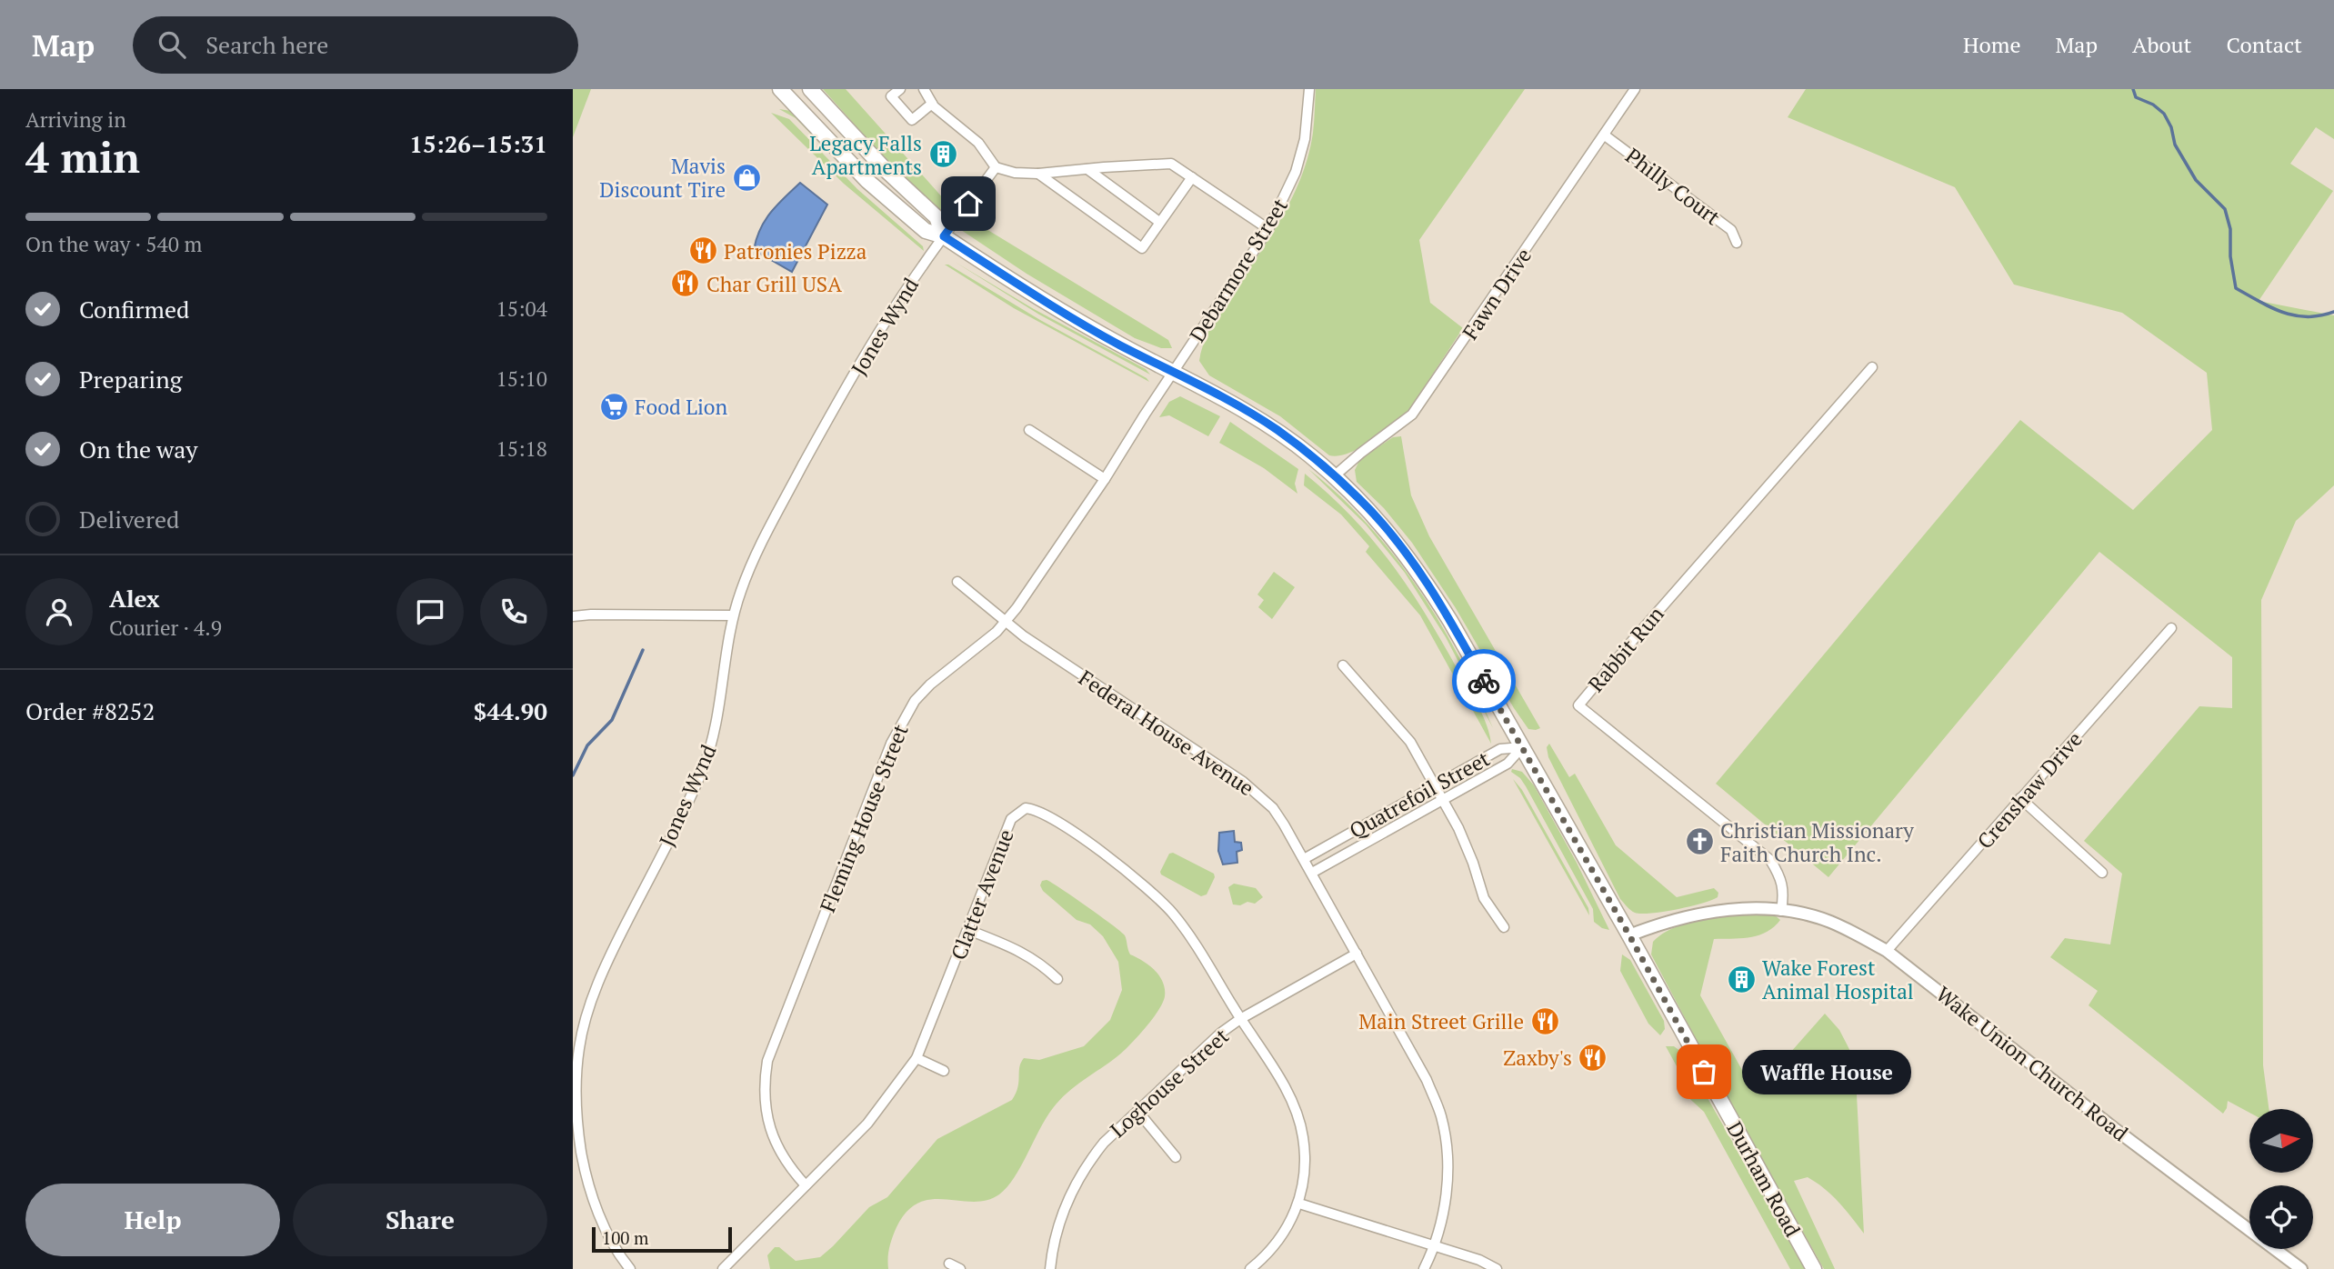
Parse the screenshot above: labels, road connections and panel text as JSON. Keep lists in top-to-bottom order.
{
  "streets": {
    "main road": ["Durham Road"],
    "street": [
      "Philly Court",
      "Debarmore Street",
      "Fawn Drive",
      "Jones Wynd",
      "Rabbit Run",
      "Federal House Avenue",
      "Crenshaw Drive",
      "Quatrefoil Street",
      "Fleming House Street",
      "Clatter Avenue",
      "Wake Union Church Road",
      "Loghouse Street"
    ]
  },
  "crossings": [
    ["Philly Court", "Fawn Drive"],
    ["Debarmore Street", "Fleming House Street"],
    ["Debarmore Street", "Durham Road"],
    ["Fawn Drive", "Durham Road"],
    ["Jones Wynd", "Durham Road"],
    ["Rabbit Run", "Wake Union Church Road"],
    ["Federal House Avenue", "Quatrefoil Street"],
    ["Federal House Avenue", "Fleming House Street"],
    ["Federal House Avenue", "Loghouse Street"],
    ["Crenshaw Drive", "Wake Union Church Road"],
    ["Quatrefoil Street", "Durham Road"],
    ["Fleming House Street", "Clatter Avenue"],
    ["Fleming House Street", "Durham Road"],
    ["Clatter Avenue", "Loghouse Street"],
    ["Wake Union Church Road", "Durham Road"]
  ],
  "places": {
    "building": ["Legacy Falls Apartments", "Wake Forest Animal Hospital"],
    "shop": ["Mavis Discount Tire"],
    "restaurant": [
      "Patronies Pizza",
      "Char Grill USA",
      "Main Street Grille",
      "Zaxby's"
    ],
    "supermarket": ["Food Lion"],
    "church": ["Christian Missionary Faith Church Inc."],
    "other": ["Waffle House"]
  },
  "scale_bar": "100 m",
  "north": "right",
  "page": {
    "header": "Map",
    "search": "Search here",
    "nav": [
      "Home",
      "Map",
      "About",
      "Contact"
    ],
    "heading": ["4 min", "Arriving in", "15:26–15:31"],
    "panel": [
      "Alex",
      "Courier · 4.9",
      "Order #8252",
      "$44.90"
    ],
    "bar": "On the way · 540 m",
    "list": [
      ["Confirmed", "15:04"],
      ["Preparing", "15:10"],
      ["On the way", "15:18"],
      "Delivered"
    ],
    "bubble": "Waffle House",
    "buttons": ["Help", "Share"],
    "scale": "100 m"
  }
}
